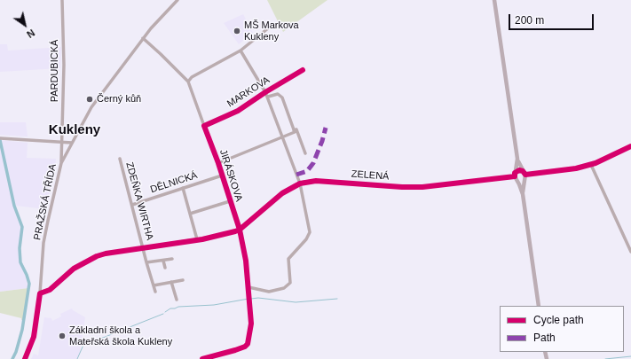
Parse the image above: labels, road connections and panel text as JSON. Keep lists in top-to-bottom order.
{
  "streets": {
    "street": [
      "PARDUBICKÁ",
      "MARKOVA",
      "JIRÁSKOVA",
      "ZELENÁ",
      "DĚLNICKÁ",
      "ZDEŇKA WIRTHA",
      "PRAŽSKÁ TŘÍDA"
    ]
  },
  "crossings": [
    ["PARDUBICKÁ", "PRAŽSKÁ TŘÍDA"],
    ["MARKOVA", "JIRÁSKOVA"],
    ["MARKOVA", "ZELENÁ"],
    ["JIRÁSKOVA", "ZELENÁ"],
    ["JIRÁSKOVA", "DĚLNICKÁ"],
    ["ZELENÁ", "ZDEŇKA WIRTHA"],
    ["ZELENÁ", "PRAŽSKÁ TŘÍDA"],
    ["DĚLNICKÁ", "ZDEŇKA WIRTHA"]
  ],
  "districts": ["Kukleny"],
  "places": ["MŠ Markova Kukleny", "Černý kůň", "Základní škola a Mateřská škola Kukleny"],
  "legend": ["Cycle path", "Path"],
  "scale_bar": "200 m",
  "north": "bottom right"
}
